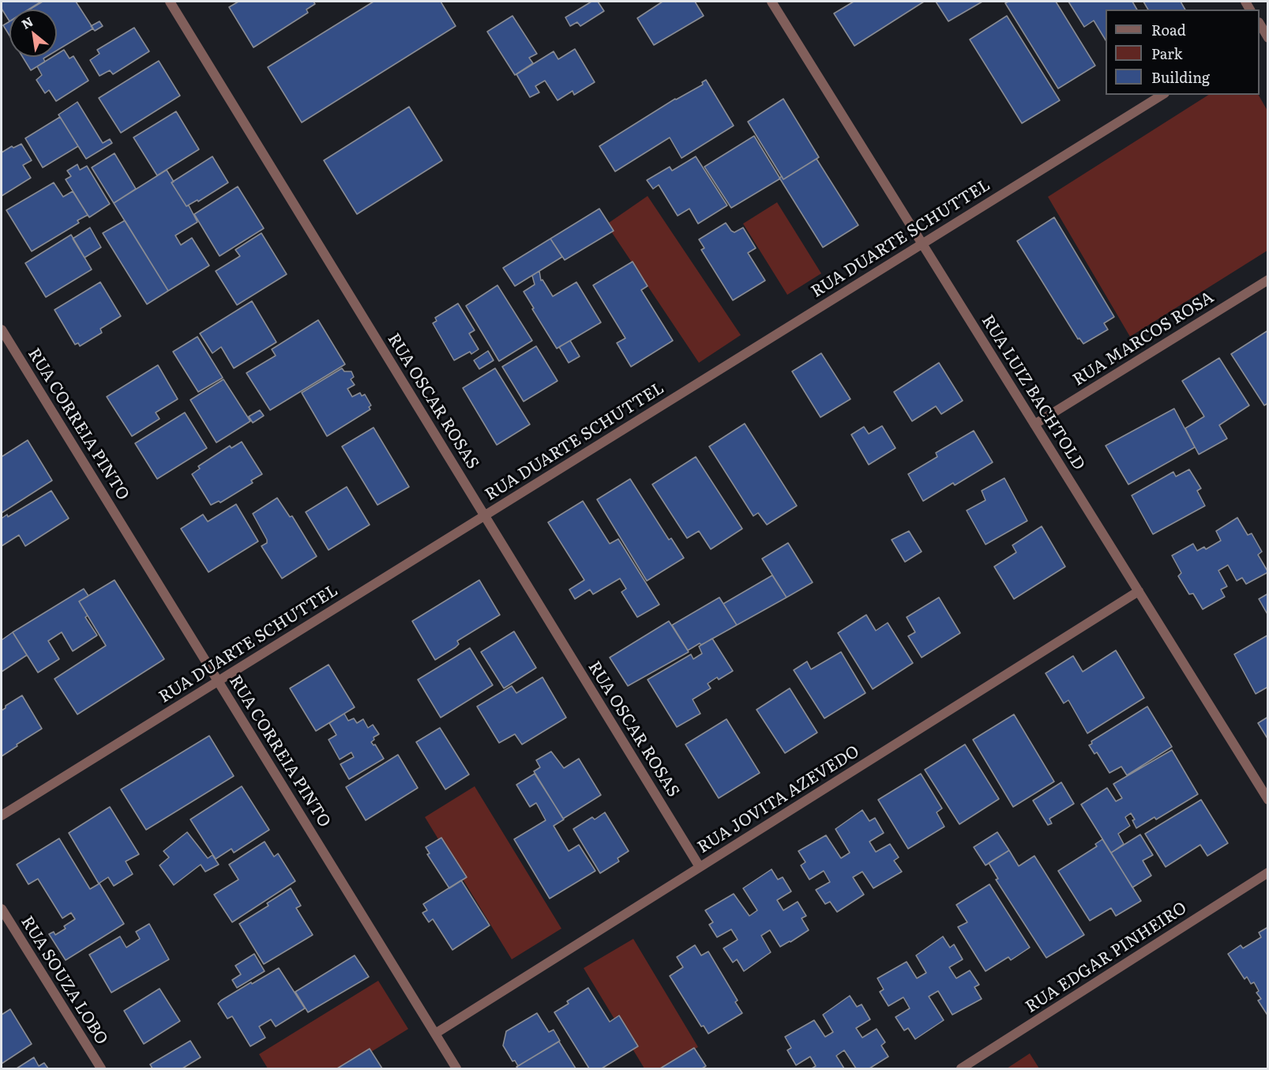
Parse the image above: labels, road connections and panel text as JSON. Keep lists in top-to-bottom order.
{
  "streets": {
    "street": [
      "RUA DUARTE SCHUTTEL",
      "RUA MARCOS ROSA",
      "RUA LUIZ BACHTOLD",
      "RUA OSCAR ROSAS",
      "RUA CORREIA PINTO",
      "RUA JOVITA AZEVEDO",
      "RUA EDGAR PINHEIRO",
      "RUA SOUZA LOBO"
    ]
  },
  "crossings": [
    ["RUA DUARTE SCHUTTEL", "RUA LUIZ BACHTOLD"],
    ["RUA DUARTE SCHUTTEL", "RUA OSCAR ROSAS"],
    ["RUA DUARTE SCHUTTEL", "RUA CORREIA PINTO"],
    ["RUA MARCOS ROSA", "RUA LUIZ BACHTOLD"],
    ["RUA LUIZ BACHTOLD", "RUA JOVITA AZEVEDO"],
    ["RUA OSCAR ROSAS", "RUA JOVITA AZEVEDO"],
    ["RUA CORREIA PINTO", "RUA JOVITA AZEVEDO"]
  ],
  "legend": ["Road", "Park", "Building"],
  "north": "top left"
}
